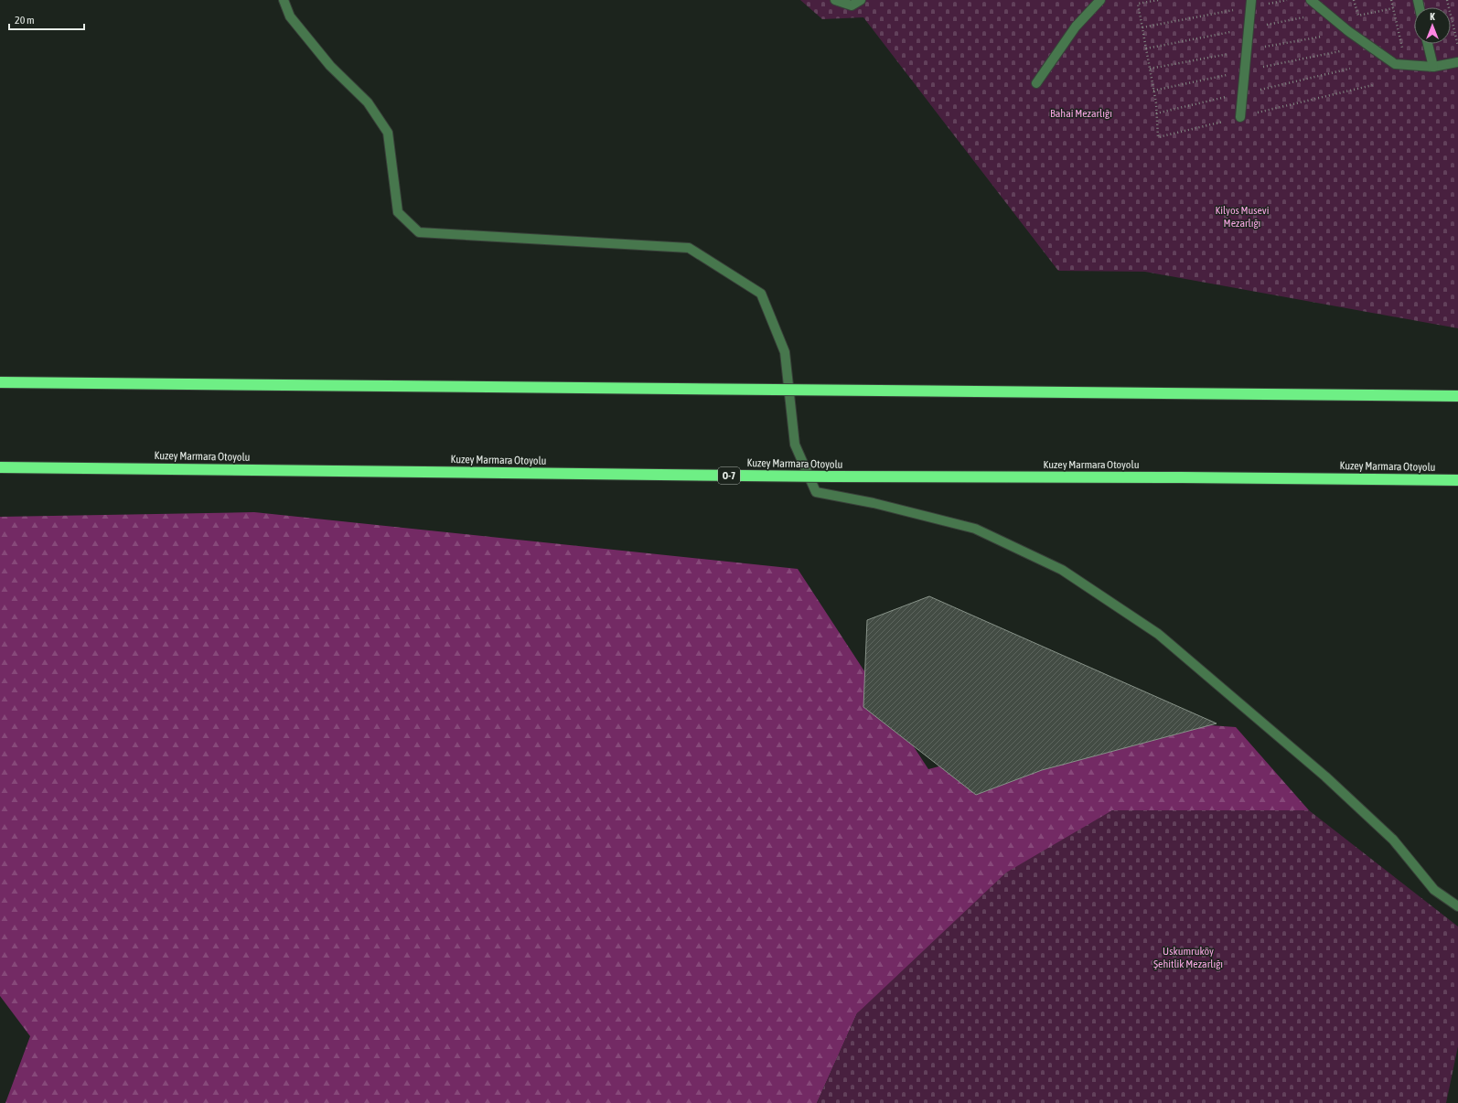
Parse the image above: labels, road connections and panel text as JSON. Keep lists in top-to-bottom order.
{
  "streets": {
    "highway": ["Kuzey Marmara Otoyolu", "O-7"]
  },
  "parks": ["Bahai Mezarlığı", "Kilyos Musevi Mezarlığı", "Uskumruköy Şehitlik Mezarlığı"],
  "scale_bar": "20 m",
  "north": "top"
}
